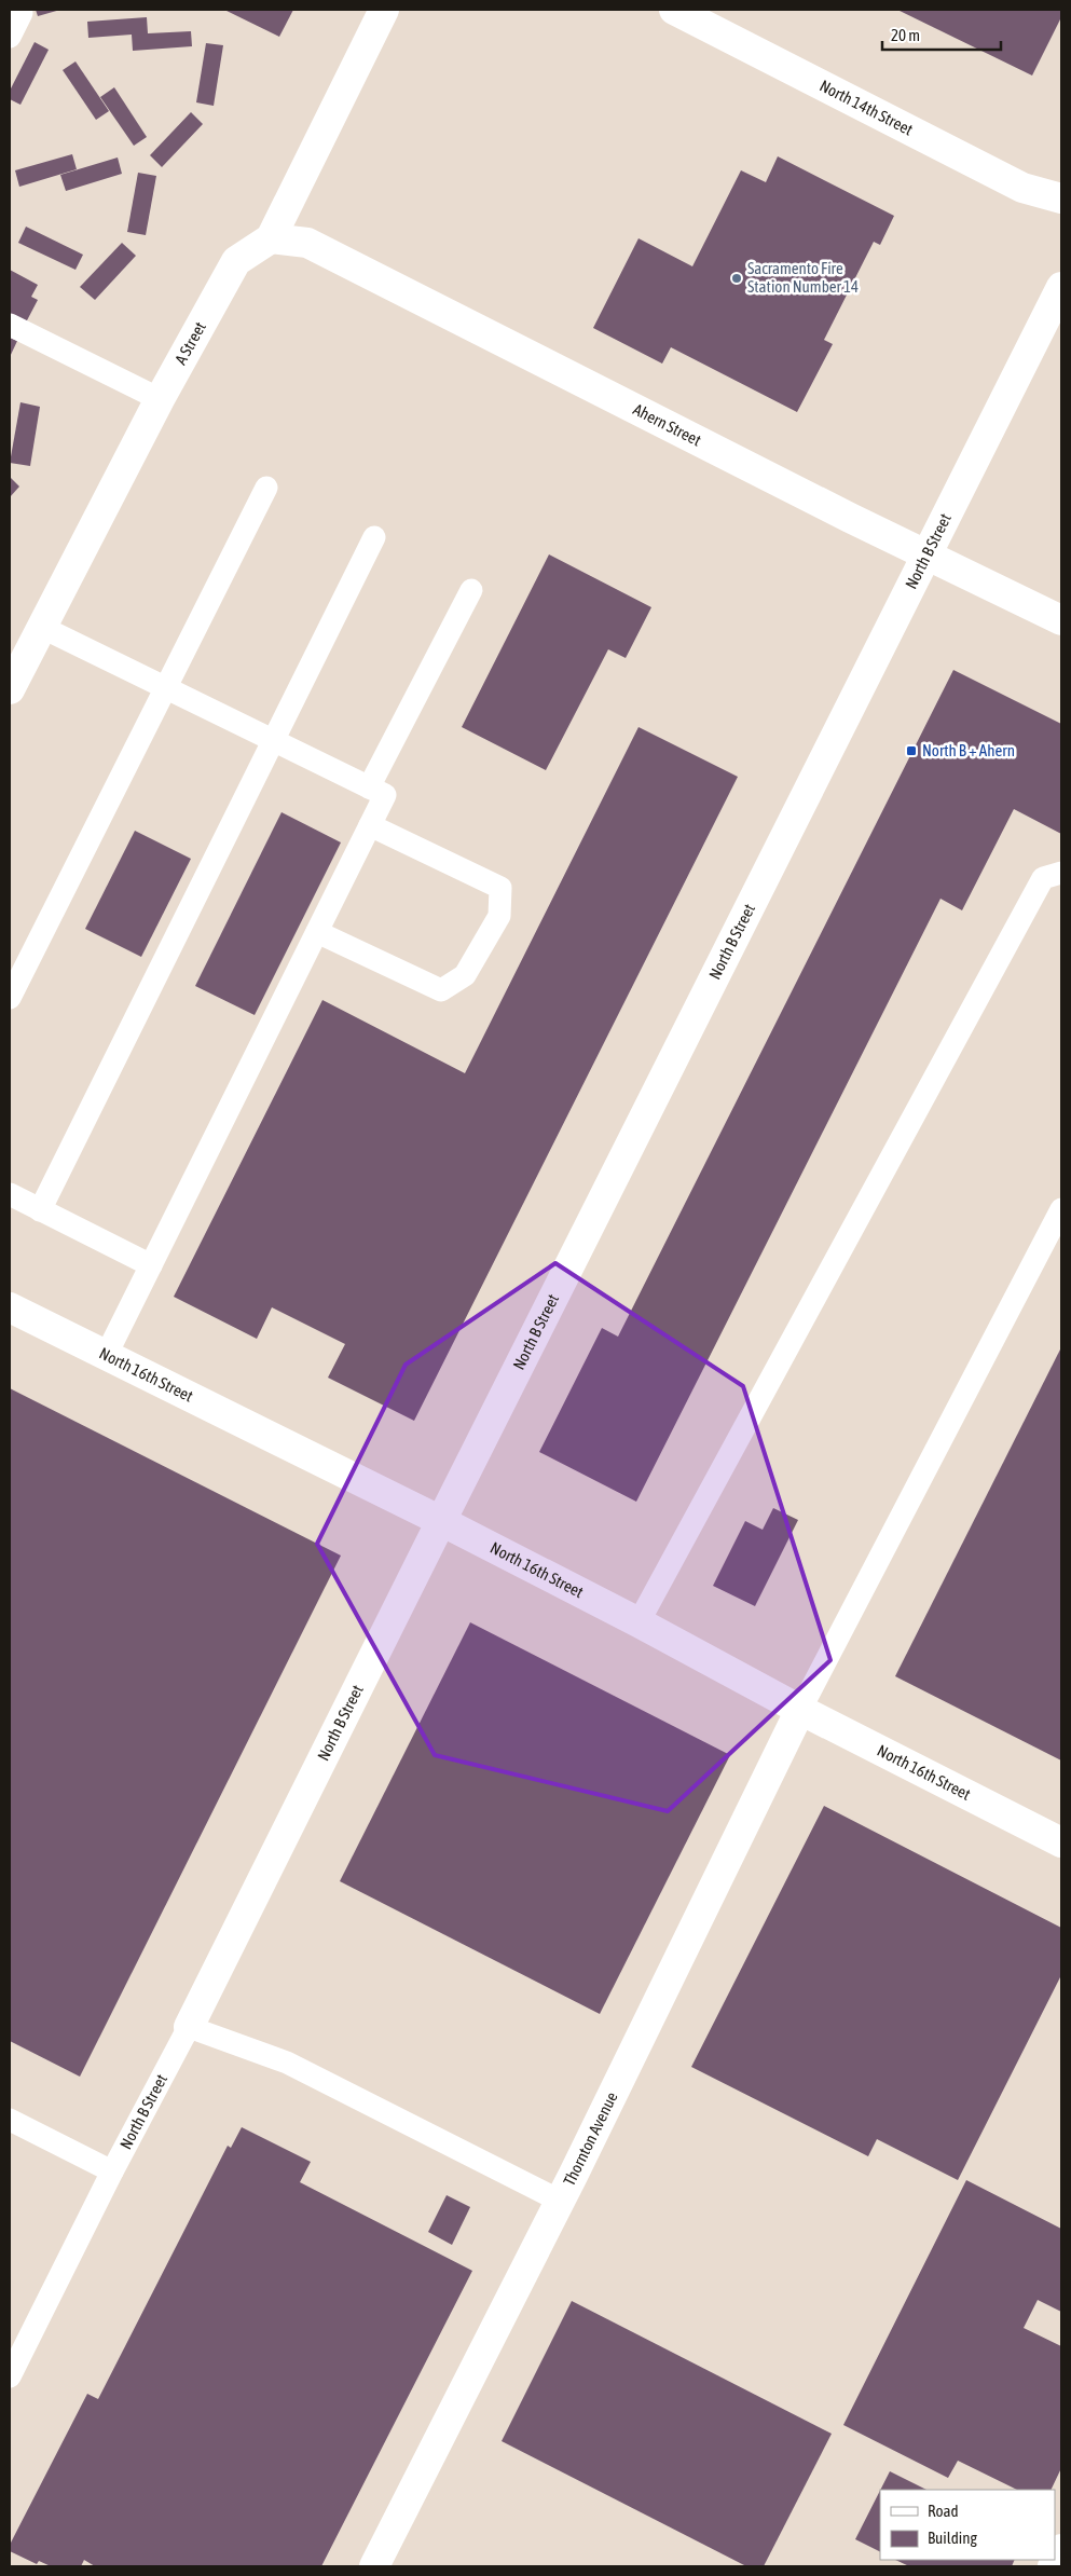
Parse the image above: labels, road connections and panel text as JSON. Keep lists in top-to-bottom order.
{
  "streets": {
    "street": [
      "North 14th Street",
      "A Street",
      "Ahern Street",
      "North B Street",
      "North 16th Street",
      "Thornton Avenue"
    ]
  },
  "crossings": [
    ["A Street", "Ahern Street"],
    ["Ahern Street", "North B Street"],
    ["North B Street", "North 16th Street"],
    ["North 16th Street", "Thornton Avenue"]
  ],
  "places": {
    "other": ["Sacramento Fire Station Number 14"],
    "transit": ["North B + Ahern"]
  },
  "legend": ["Road", "Building"],
  "scale_bar": "20 m"
}
